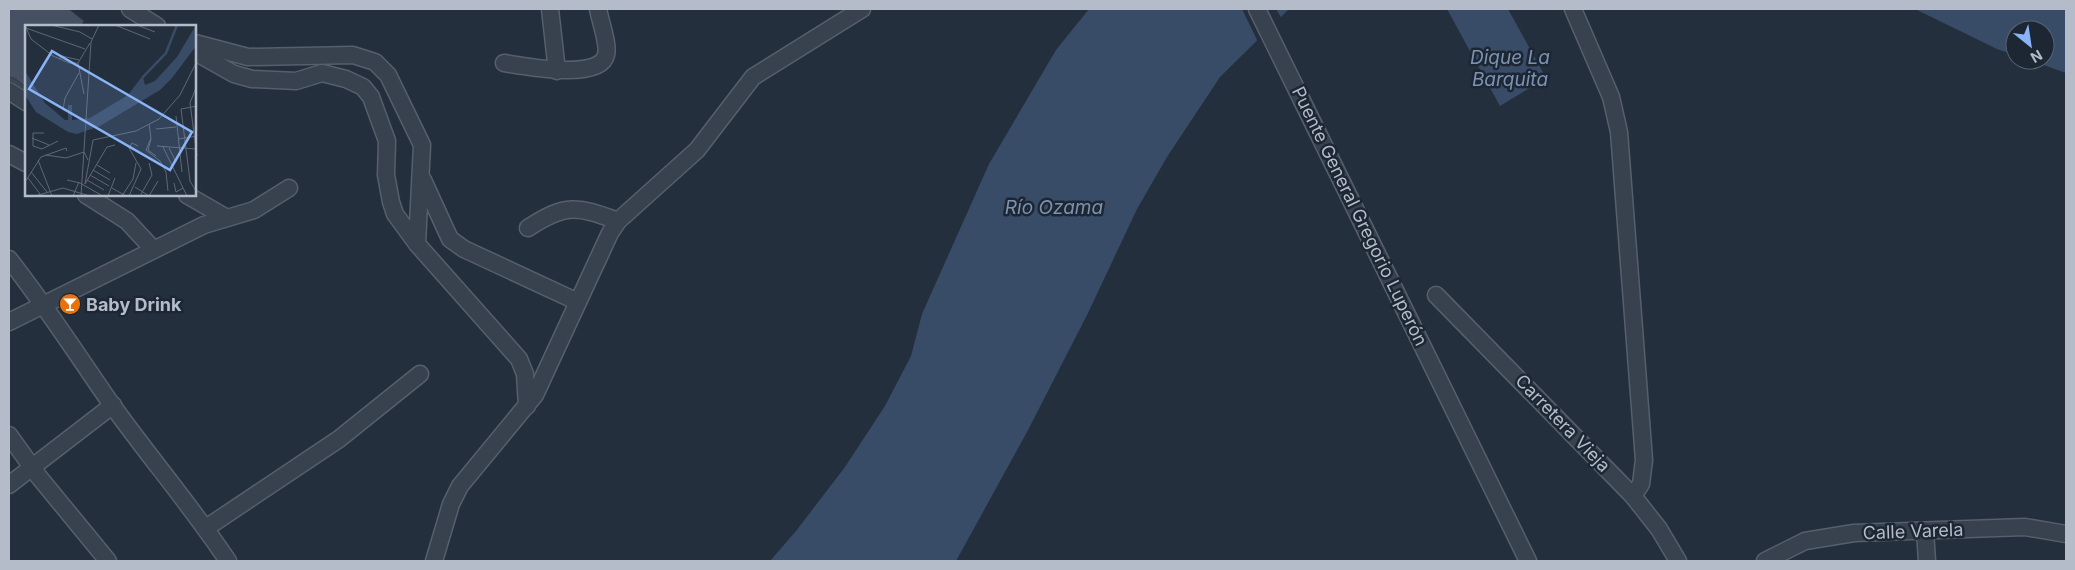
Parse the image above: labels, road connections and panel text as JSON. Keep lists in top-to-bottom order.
{
  "streets": {
    "street": ["Puente General Gregorio Luperón", "Carretera Vieja", "Calle Varela"]
  },
  "water": ["Dique La Barquita", "Río Ozama"],
  "places": {
    "bar": ["Baby Drink"]
  },
  "north": "bottom right"
}
